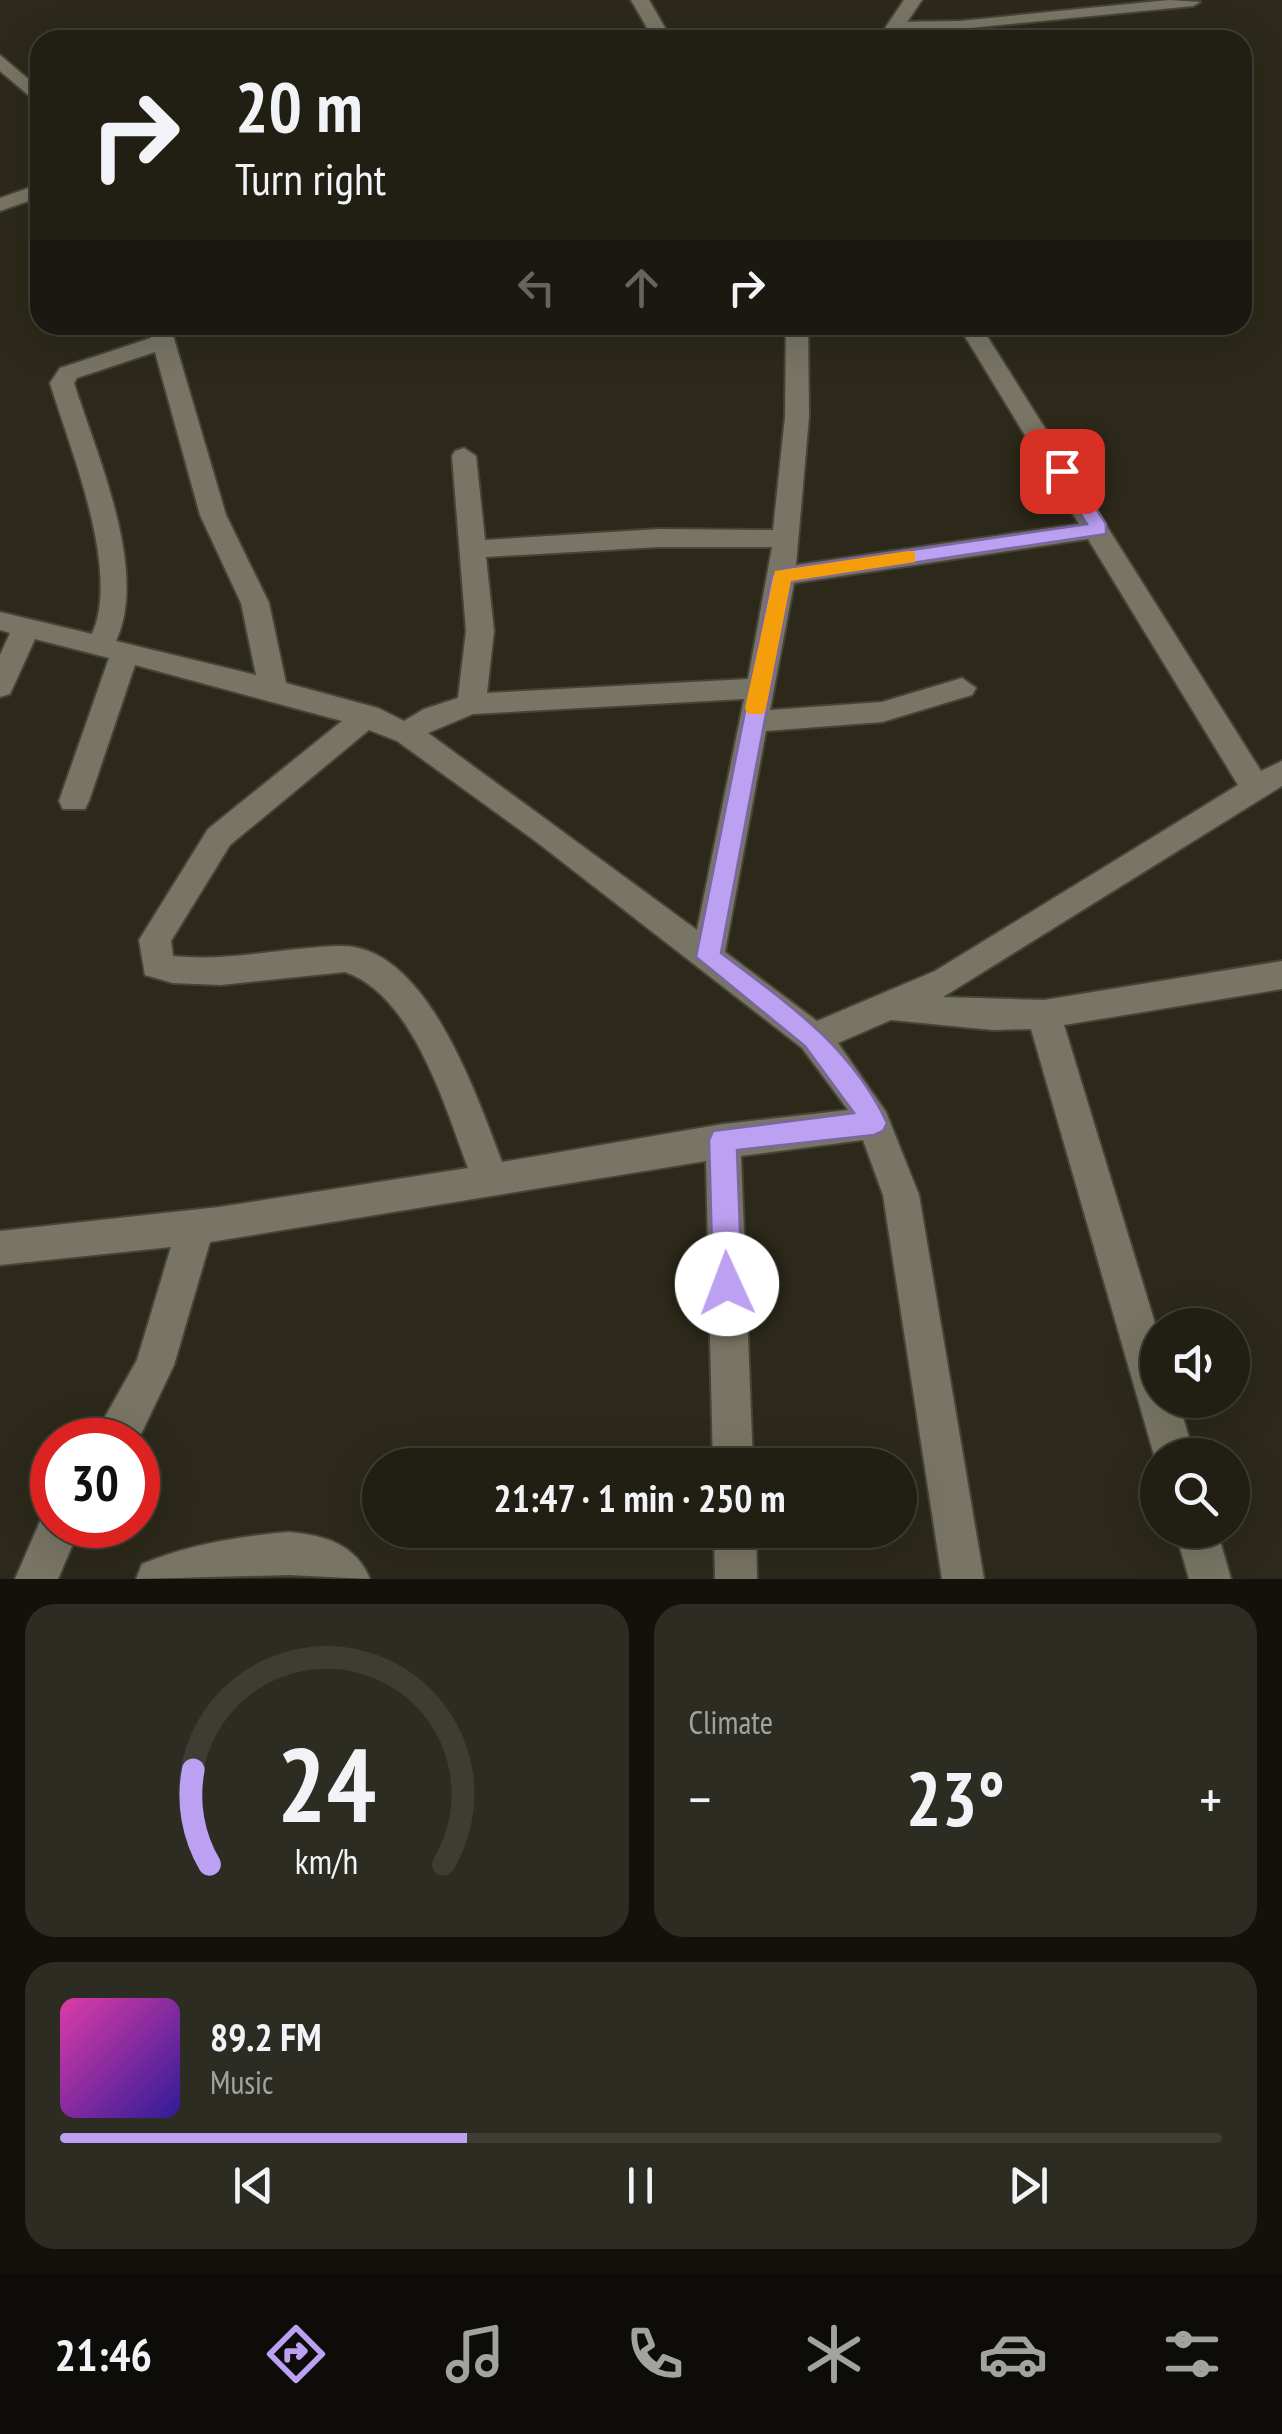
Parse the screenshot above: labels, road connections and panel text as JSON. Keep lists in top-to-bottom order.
{
  "page": {
    "turn": ["20 m", "Turn right"],
    "limit": "30",
    "trip": "21:47 · 1 min · 250 m",
    "tile": "Climate",
    "heat": ["−", "23°", "+"],
    "song": ["89.2 FM", "Music"],
    "tabs": "21:46",
    "gauge": ["24", "km/h"]
  }
}
